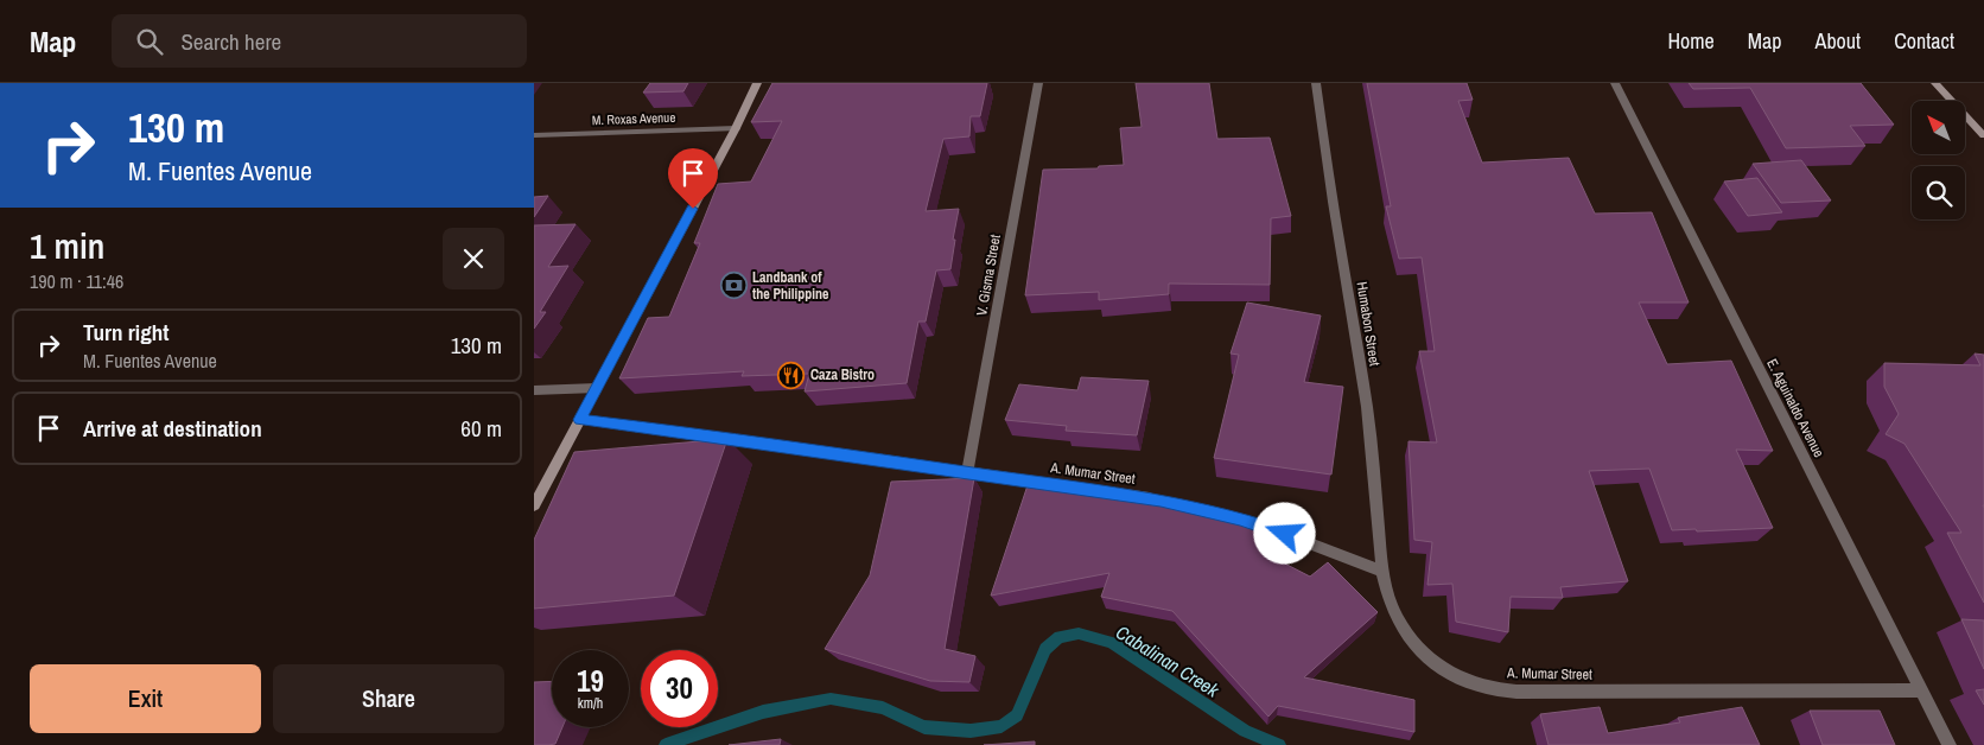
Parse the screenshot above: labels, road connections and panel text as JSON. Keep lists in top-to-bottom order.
{
  "streets": {
    "street": [
      "M. Roxas Avenue",
      "V. Gisma Street",
      "Humabon Street",
      "E. Aguinaldo Avenue",
      "A. Mumar Street"
    ]
  },
  "crossings": [
    ["V. Gisma Street", "A. Mumar Street"],
    ["Humabon Street", "A. Mumar Street"],
    ["E. Aguinaldo Avenue", "A. Mumar Street"]
  ],
  "water": ["Cabalinan Creek"],
  "places": {
    "bank": ["Landbank of the Philippine"],
    "restaurant": ["Caza Bistro"]
  },
  "north": "top left",
  "page": {
    "header": "Map",
    "search": "Search here",
    "nav": [
      "Home",
      "Map",
      "About",
      "Contact"
    ],
    "turn": ["130 m", "M. Fuentes Avenue"],
    "heading": ["1 min", "190 m · 11:46"],
    "list": [
      {
        "name": "Turn right",
        "note": "M. Fuentes Avenue",
        "value": "130 m"
      },
      {
        "name": "Arrive at destination",
        "value": "60 m"
      }
    ],
    "speed": "19 km/h",
    "limit": "30",
    "buttons": ["Exit", "Share"]
  }
}
